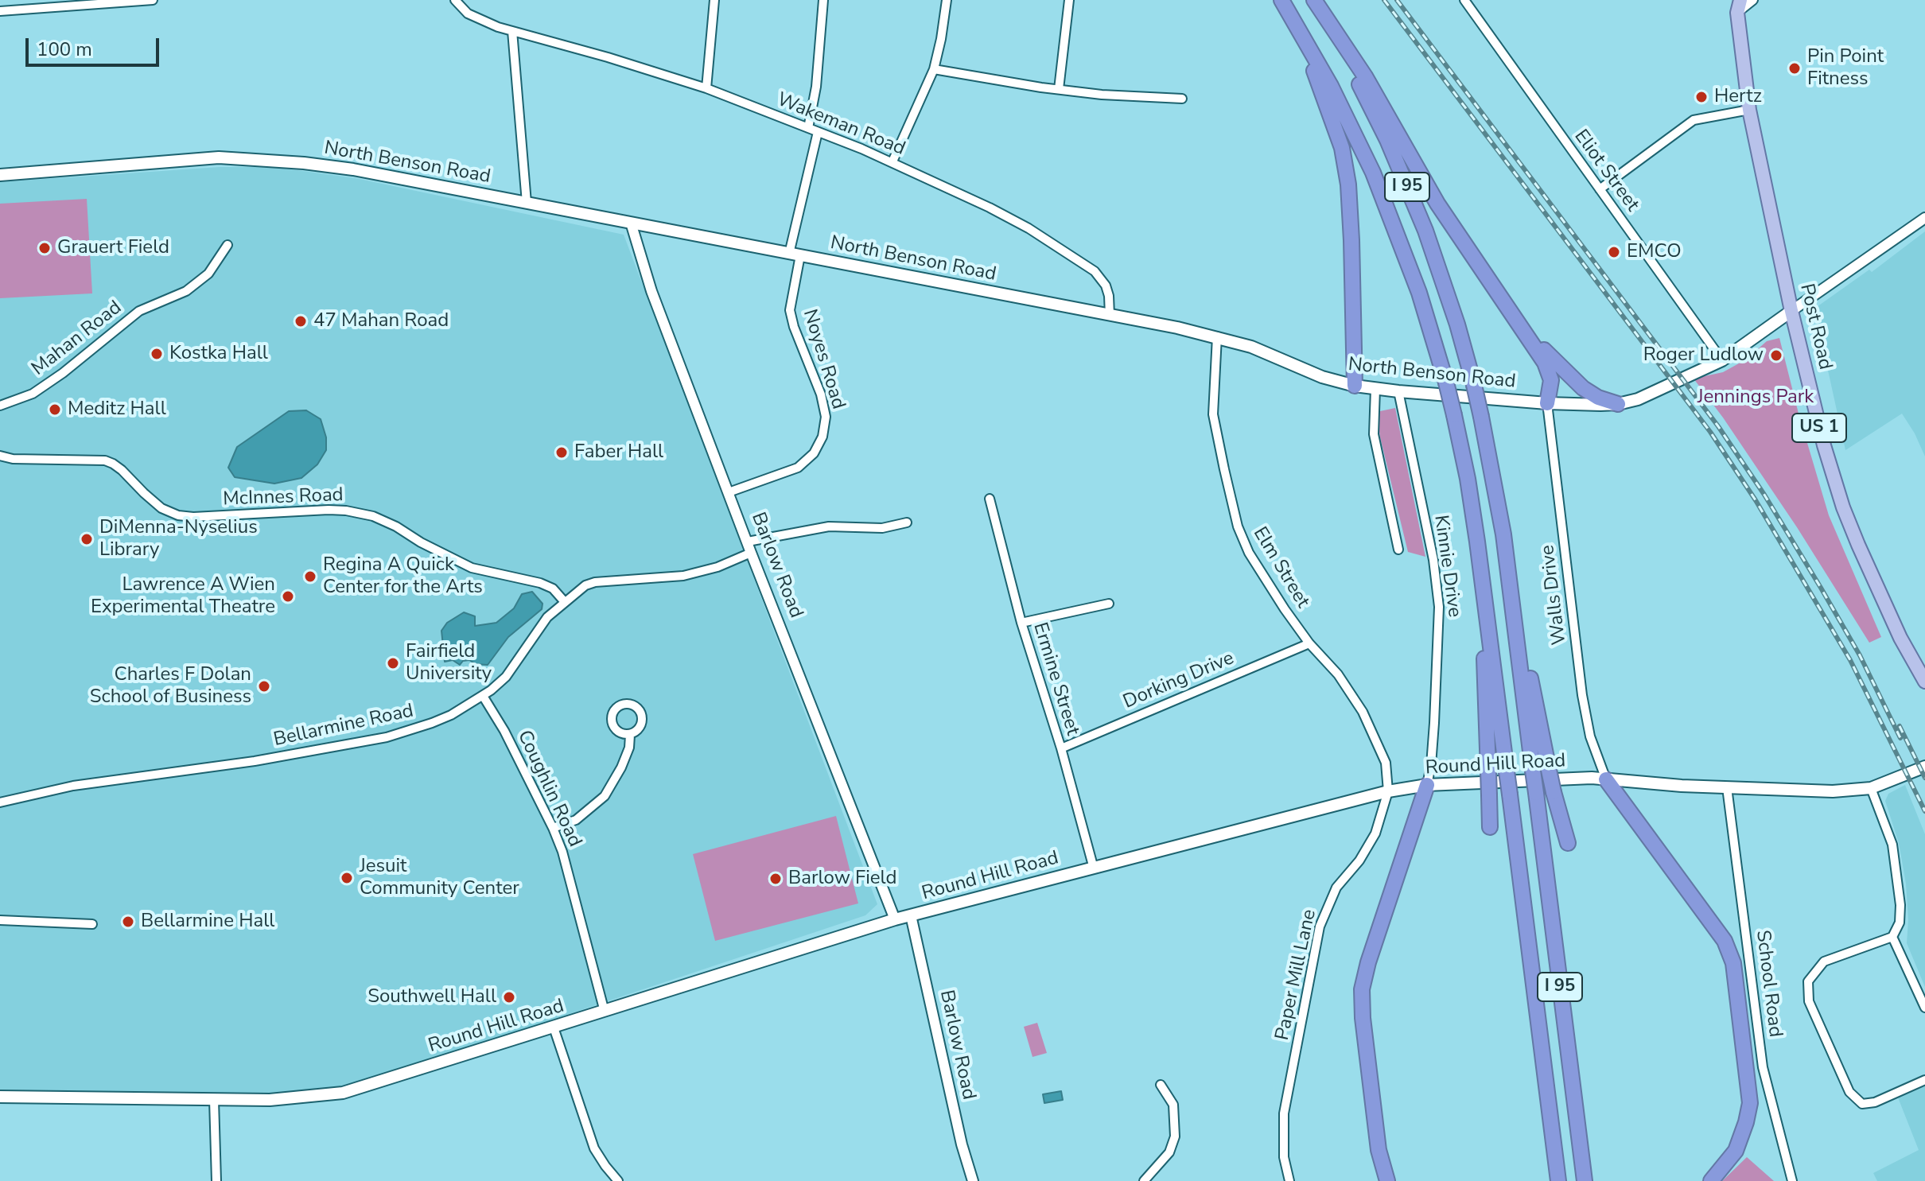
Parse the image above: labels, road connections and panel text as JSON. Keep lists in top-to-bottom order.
{
  "streets": {
    "highway": ["I 95"],
    "main road": [
      "North Benson Road",
      "Post Road",
      "US 1",
      "Round Hill Road"
    ],
    "street": [
      "Wakeman Road",
      "Eliot Street",
      "Mahan Road",
      "Noyes Road",
      "McInnes Road",
      "Barlow Road",
      "Kinnie Drive",
      "Elm Street",
      "Walls Drive",
      "Ermine Street",
      "Dorking Drive",
      "Bellarmine Road",
      "Coughlin Road",
      "Paper Mill Lane",
      "School Road"
    ]
  },
  "crossings": [
    ["Wakeman Road", "North Benson Road"],
    ["Wakeman Road", "Noyes Road"],
    ["North Benson Road", "Eliot Street"],
    ["North Benson Road", "Post Road"],
    ["North Benson Road", "Noyes Road"],
    ["North Benson Road", "Barlow Road"],
    ["North Benson Road", "Kinnie Drive"],
    ["North Benson Road", "Elm Street"],
    ["North Benson Road", "Walls Drive"],
    ["Post Road", "US 1"],
    ["Noyes Road", "Barlow Road"],
    ["McInnes Road", "Bellarmine Road"],
    ["Barlow Road", "Bellarmine Road"],
    ["Barlow Road", "Round Hill Road"],
    ["Kinnie Drive", "Round Hill Road"],
    ["Elm Street", "Dorking Drive"],
    ["Elm Street", "Round Hill Road"],
    ["Elm Street", "Paper Mill Lane"],
    ["Walls Drive", "Round Hill Road"],
    ["Ermine Street", "Dorking Drive"],
    ["Ermine Street", "Round Hill Road"],
    ["Bellarmine Road", "Coughlin Road"],
    ["Round Hill Road", "Coughlin Road"],
    ["Round Hill Road", "Paper Mill Lane"],
    ["Round Hill Road", "School Road"]
  ],
  "parks": ["Jennings Park"],
  "places": [
    "Pin Point Fitness",
    "Hertz",
    "Grauert Field",
    "EMCO",
    "47 Mahan Road",
    "Kostka Hall",
    "Roger Ludlow",
    "Meditz Hall",
    "Faber Hall",
    "DiMenna-Nyselius Library",
    "Regina A Quick Center for the Arts",
    "Lawrence A Wien Experimental Theatre",
    "Fairfield University",
    "Charles F Dolan School of Business",
    "Jesuit Community Center",
    "Barlow Field",
    "Bellarmine Hall",
    "Southwell Hall"
  ],
  "scale_bar": "100 m"
}
